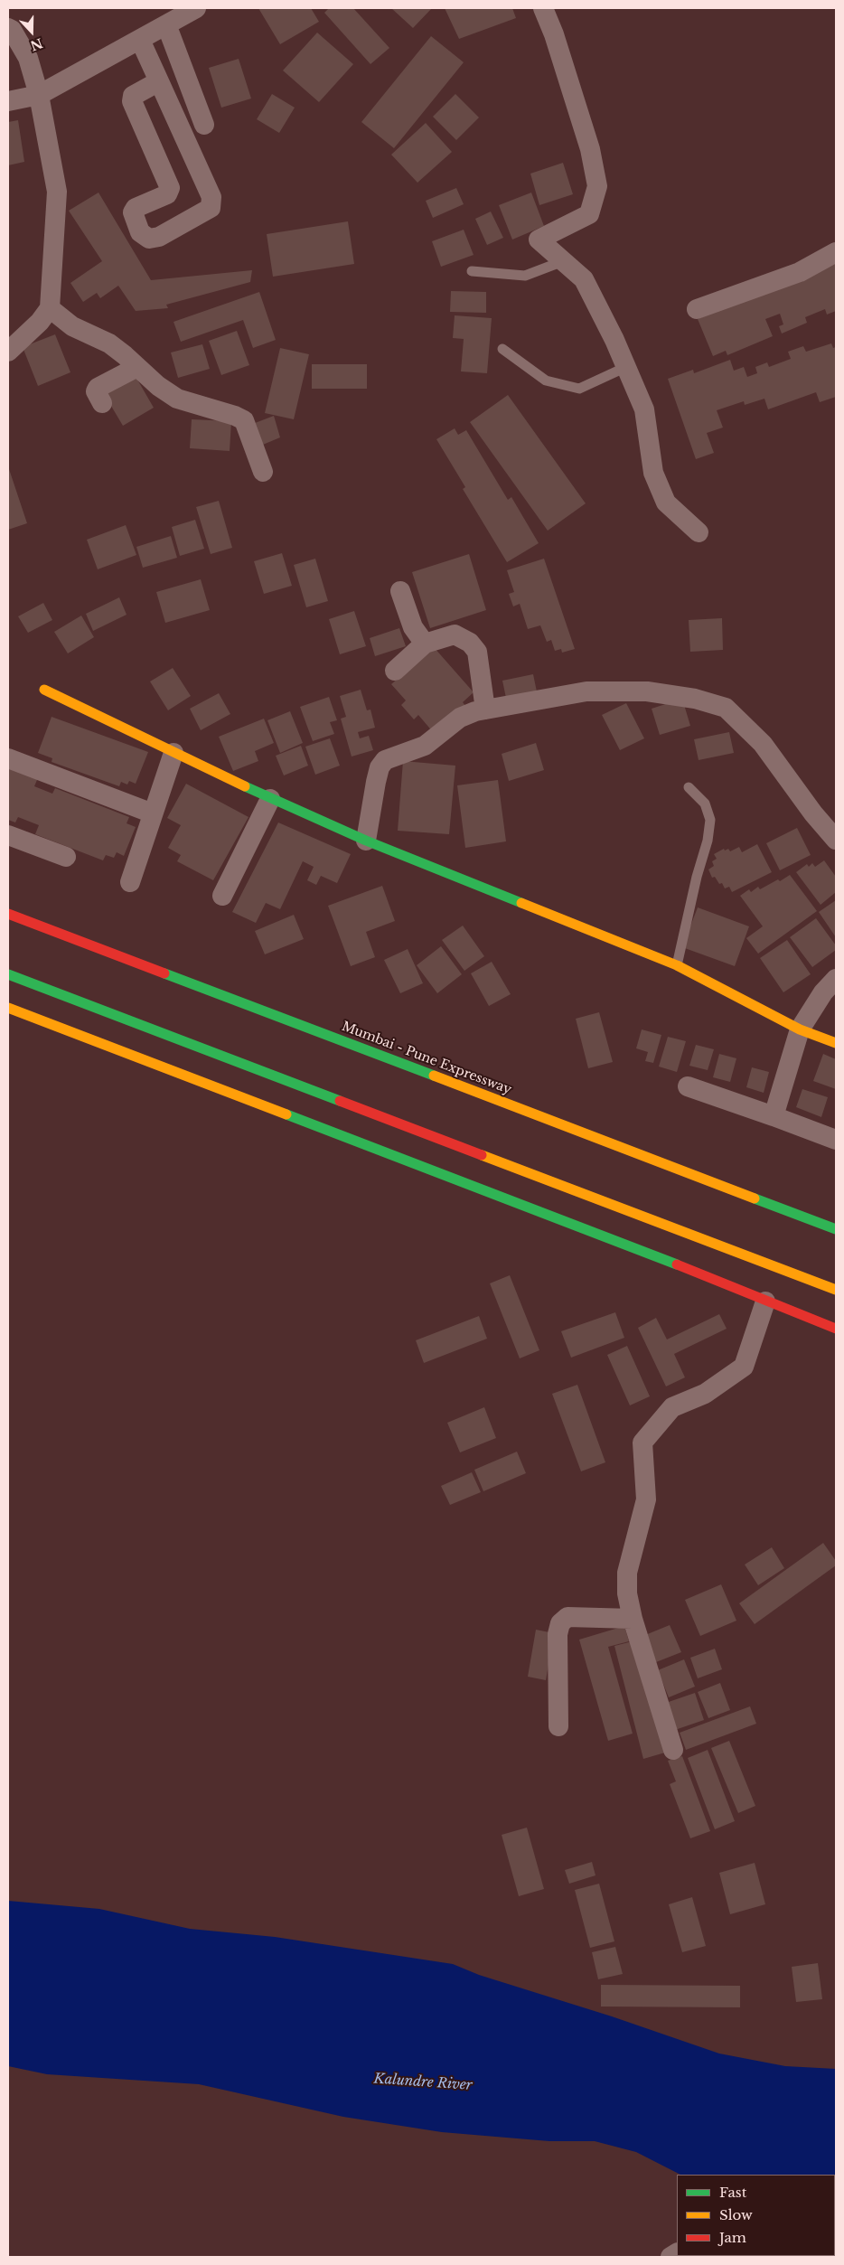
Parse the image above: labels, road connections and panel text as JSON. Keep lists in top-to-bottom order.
{
  "streets": {
    "main road": ["Mumbai - Pune Expressway"]
  },
  "water": ["Kalundre River"],
  "legend": ["Fast", "Slow", "Jam"],
  "north": "bottom"
}
